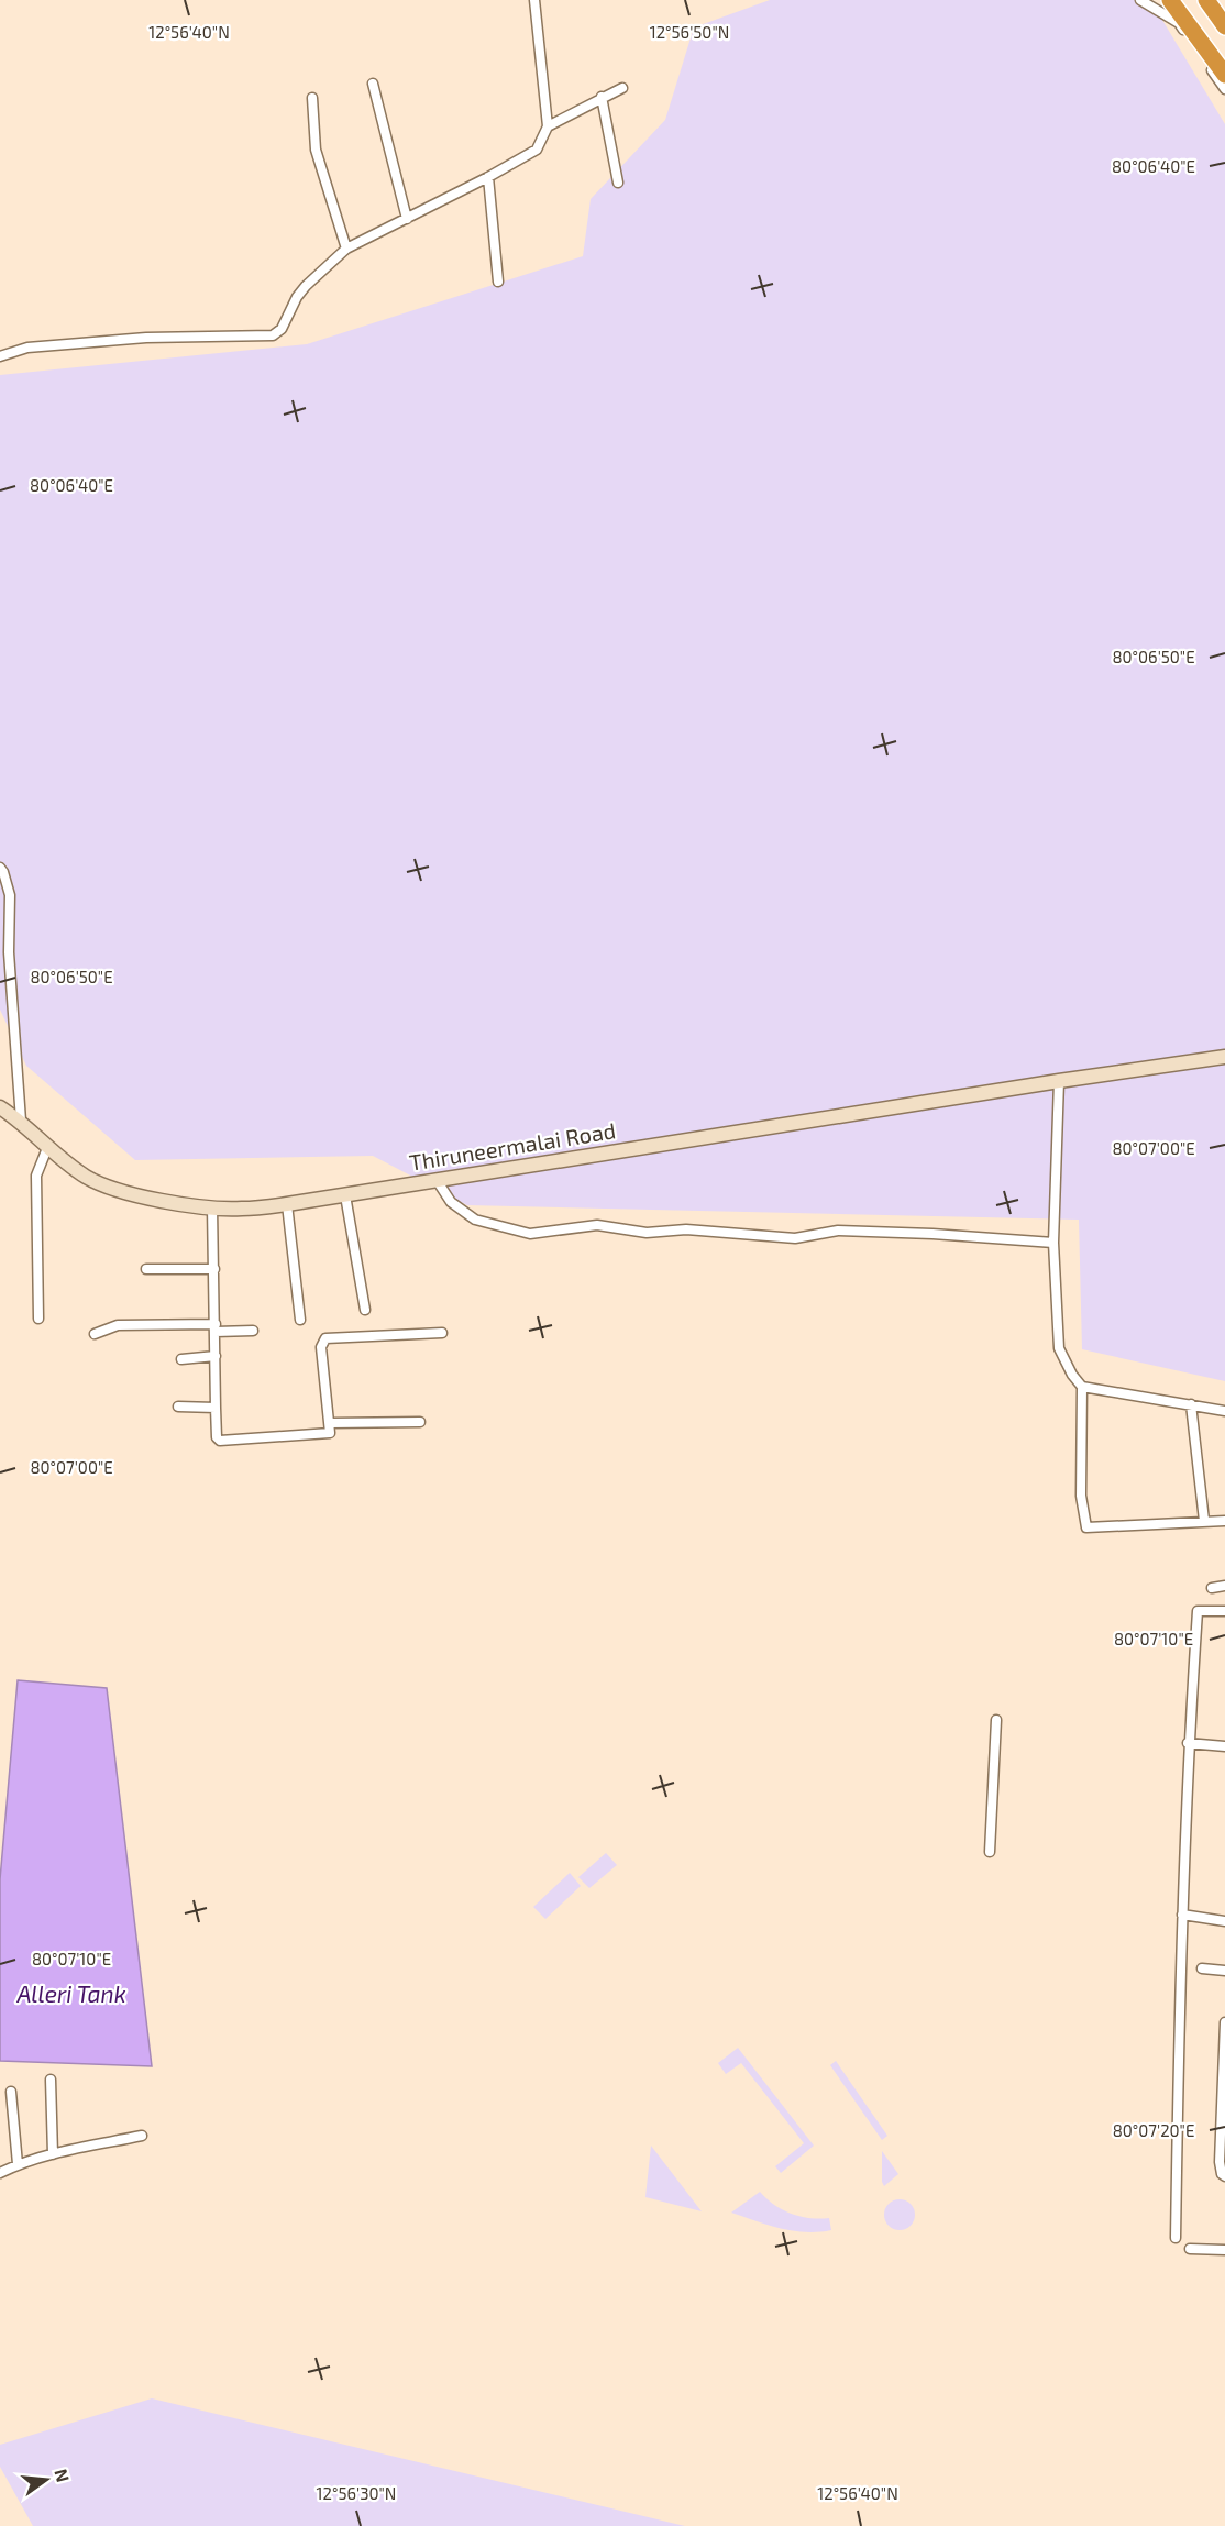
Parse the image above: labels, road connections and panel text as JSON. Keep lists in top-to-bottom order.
{
  "streets": {
    "street": ["Thiruneermalai Road"]
  },
  "water": ["Alleri Tank"],
  "north": "right",
  "coordinates": [
    "12°56'50\"N",
    "12°56'40\"N",
    "80°06'40\"E",
    "80°06'50\"E",
    "80°07'00\"E",
    "80°07'10\"E",
    "80°07'20\"E",
    "12°56'30\"N"
  ]
}
